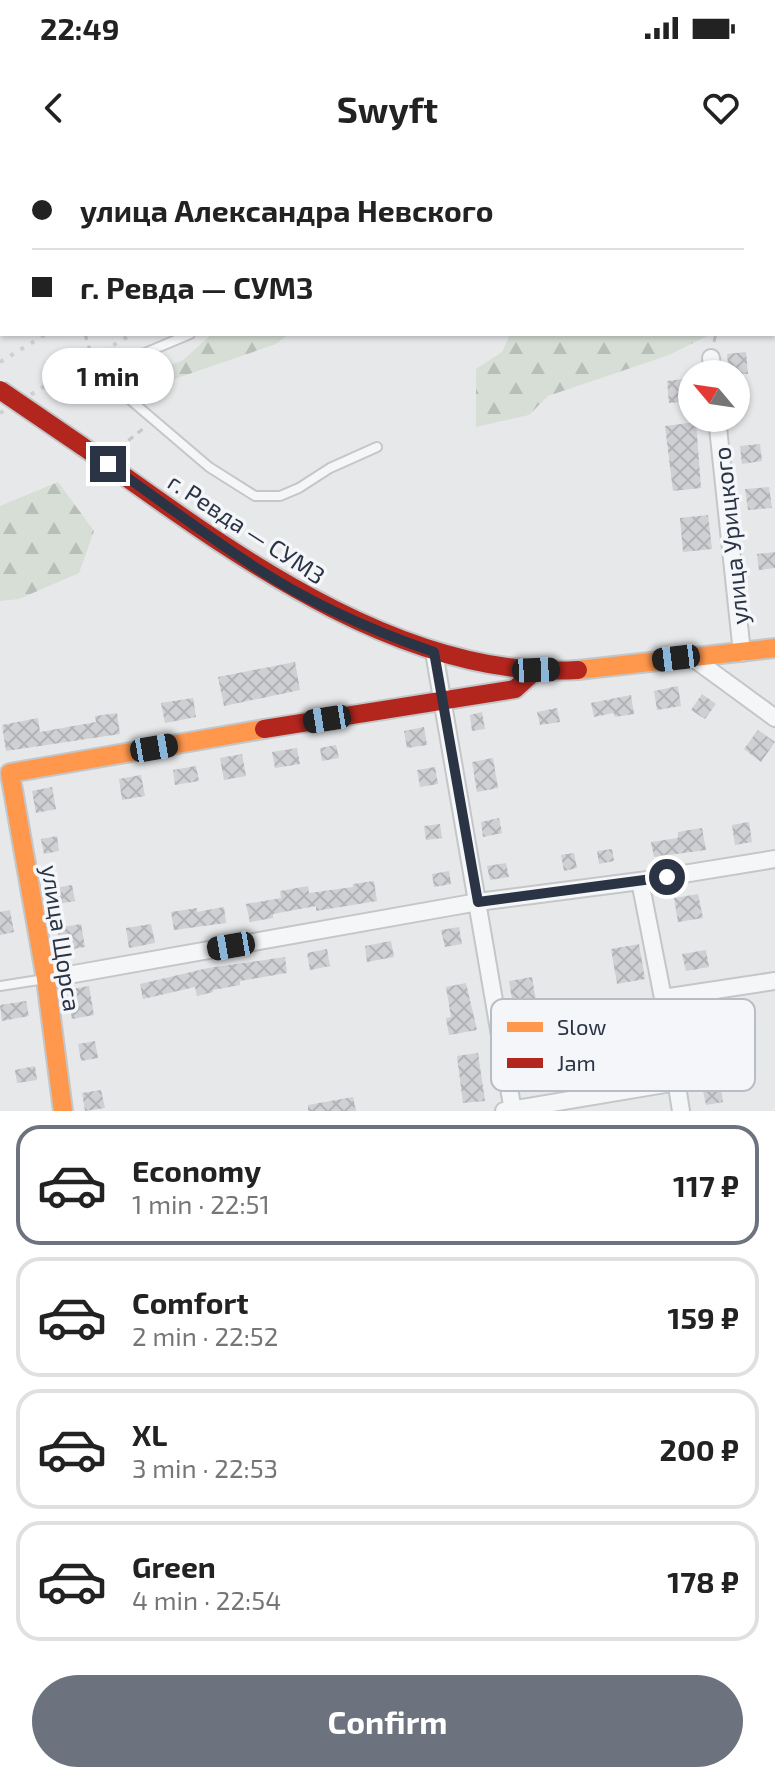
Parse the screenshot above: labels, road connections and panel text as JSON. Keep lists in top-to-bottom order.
{
  "streets": {
    "street": ["г. Ревда — СУМЗ", "улица Урицкого", "улица Щорса"]
  },
  "crossings": [
    ["г. Ревда — СУМЗ", "улица Урицкого"]
  ],
  "legend": ["Slow", "Jam"],
  "north": "top left",
  "page": {
    "status": "22:49",
    "header": "Swyft",
    "banner": ["улица Александра Невского", "г. Ревда — СУМЗ"],
    "bubble": "1 min",
    "list": [
      {
        "name": "Economy",
        "note": "1 min · 22:51",
        "value": "117 ₽"
      },
      {
        "name": "Comfort",
        "note": "2 min · 22:52",
        "value": "159 ₽"
      },
      {
        "name": "XL",
        "note": "3 min · 22:53",
        "value": "200 ₽"
      },
      {
        "name": "Green",
        "note": "4 min · 22:54",
        "value": "178 ₽"
      }
    ],
    "buttons": "Confirm"
  }
}
